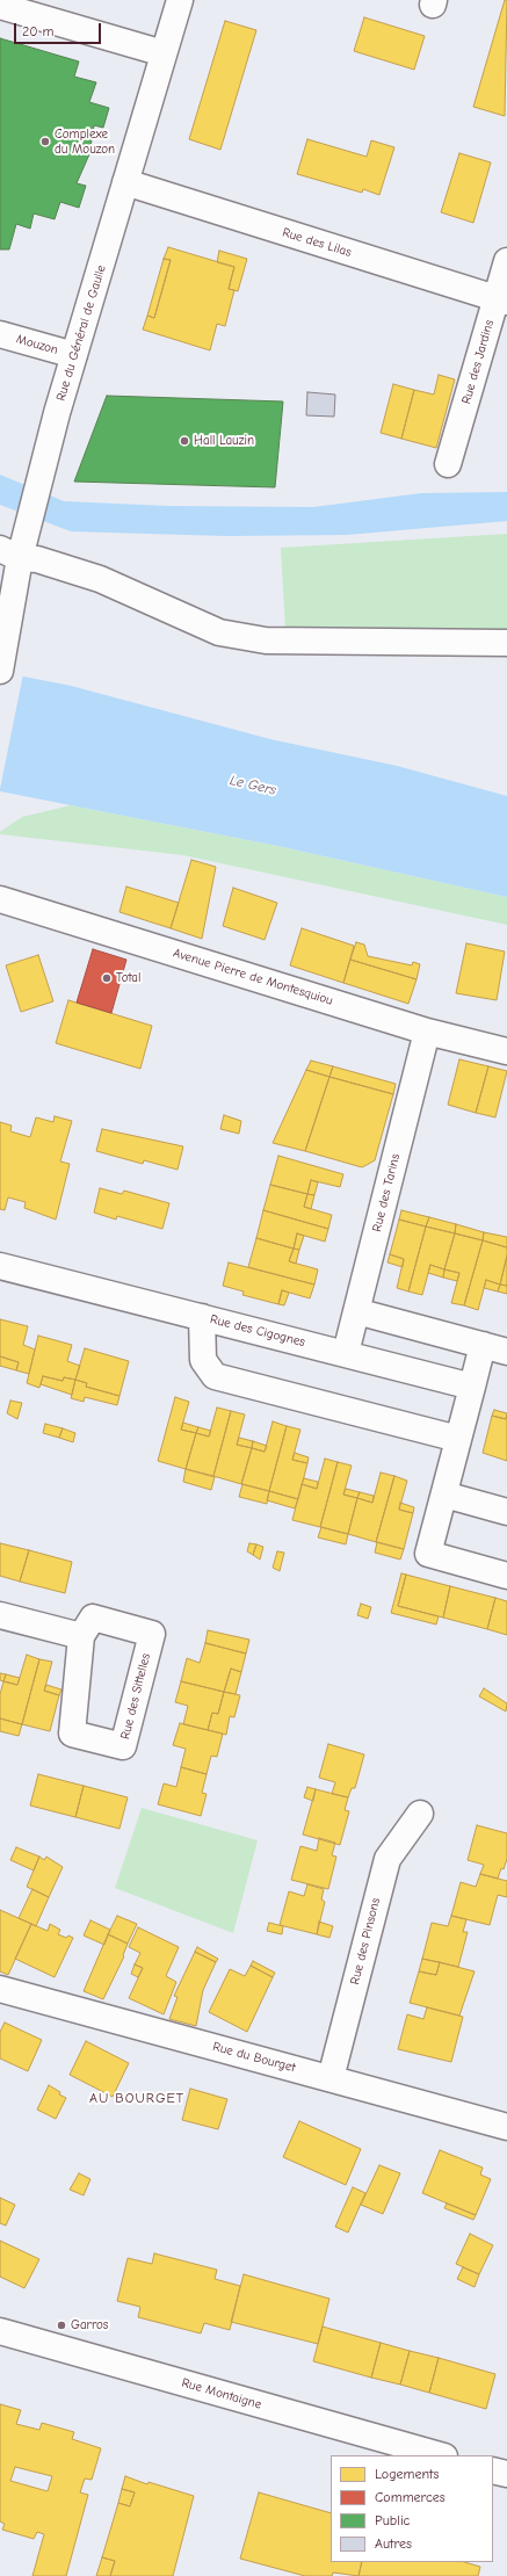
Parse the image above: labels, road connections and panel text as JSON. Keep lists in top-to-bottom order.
{
  "streets": {
    "street": [
      "Rue des Lilas",
      "Rue du Général de Gaulle",
      "Mouzon",
      "Rue des Jardins",
      "Avenue Pierre de Montesquiou",
      "Rue des Tarins",
      "Rue des Cigognes",
      "Rue des Sittelles",
      "Rue des Pinsons",
      "Rue du Bourget",
      "Rue Montaigne"
    ]
  },
  "crossings": [
    ["Rue des Lilas", "Rue du Général de Gaulle"],
    ["Rue des Lilas", "Rue des Jardins"],
    ["Rue du Général de Gaulle", "Mouzon"],
    ["Avenue Pierre de Montesquiou", "Rue des Tarins"],
    ["Rue des Tarins", "Rue des Cigognes"],
    ["Rue des Pinsons", "Rue du Bourget"]
  ],
  "districts": ["AU BOURGET"],
  "water": ["Le Gers"],
  "places": [
    "Complexe du Mouzon",
    "Hall Lauzin",
    "Total",
    "Garros"
  ],
  "legend": [
    "Logements",
    "Commerces",
    "Public",
    "Autres"
  ],
  "scale_bar": "20 m"
}
